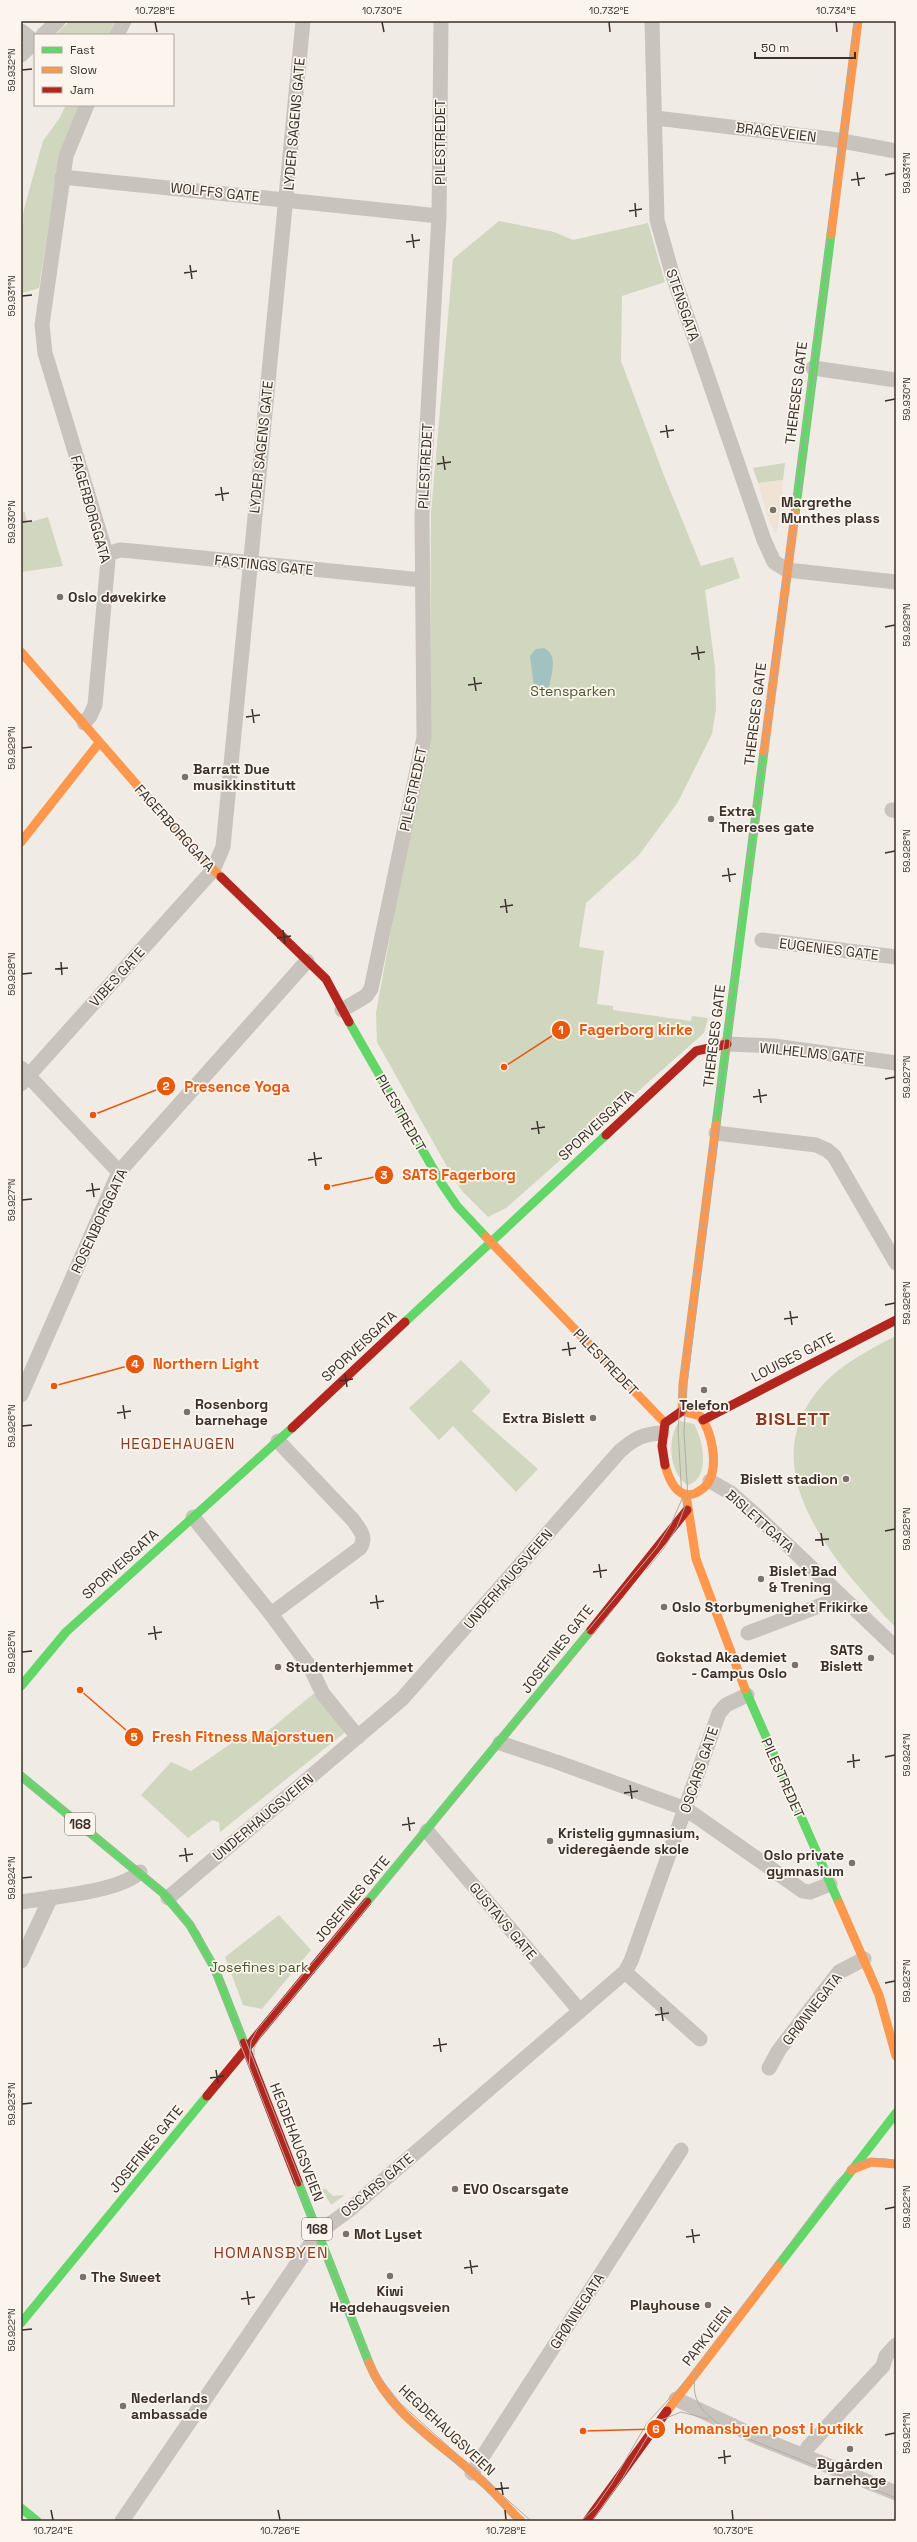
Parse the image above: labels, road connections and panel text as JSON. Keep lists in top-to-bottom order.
{
  "streets": {
    "street": [
      "LYDER SAGENS GATE",
      "BRAGEVEIEN",
      "PILESTREDET",
      "WOLFFS GATE",
      "STENSGATA",
      "THERESES GATE",
      "FAGERBORGGATA",
      "FASTINGS GATE",
      "EUGENIES GATE",
      "VIBES GATE",
      "WILHELMS GATE",
      "SPORVEISGATA",
      "ROSENBORGGATA",
      "LOUISES GATE",
      "BISLETTGATA",
      "UNDERHAUGSVEIEN",
      "JOSEFINES GATE",
      "OSCARS GATE",
      "168",
      "GUSTAVS GATE",
      "GRØNNEGATA",
      "HEGDEHAUGSVEIEN",
      "PARKVEIEN"
    ]
  },
  "crossings": [
    ["LYDER SAGENS GATE", "WOLFFS GATE"],
    ["LYDER SAGENS GATE", "FAGERBORGGATA"],
    ["LYDER SAGENS GATE", "FASTINGS GATE"],
    ["LYDER SAGENS GATE", "VIBES GATE"],
    ["BRAGEVEIEN", "STENSGATA"],
    ["BRAGEVEIEN", "THERESES GATE"],
    ["PILESTREDET", "WOLFFS GATE"],
    ["PILESTREDET", "THERESES GATE"],
    ["PILESTREDET", "FAGERBORGGATA"],
    ["PILESTREDET", "FASTINGS GATE"],
    ["PILESTREDET", "SPORVEISGATA"],
    ["PILESTREDET", "LOUISES GATE"],
    ["PILESTREDET", "BISLETTGATA"],
    ["PILESTREDET", "UNDERHAUGSVEIEN"],
    ["PILESTREDET", "JOSEFINES GATE"],
    ["PILESTREDET", "OSCARS GATE"],
    ["PILESTREDET", "GRØNNEGATA"],
    ["WOLFFS GATE", "FAGERBORGGATA"],
    ["STENSGATA", "THERESES GATE"],
    ["THERESES GATE", "WILHELMS GATE"],
    ["THERESES GATE", "SPORVEISGATA"],
    ["THERESES GATE", "LOUISES GATE"],
    ["THERESES GATE", "BISLETTGATA"],
    ["THERESES GATE", "UNDERHAUGSVEIEN"],
    ["FAGERBORGGATA", "FASTINGS GATE"],
    ["FAGERBORGGATA", "VIBES GATE"],
    ["FAGERBORGGATA", "ROSENBORGGATA"],
    ["WILHELMS GATE", "SPORVEISGATA"],
    ["LOUISES GATE", "BISLETTGATA"],
    ["LOUISES GATE", "UNDERHAUGSVEIEN"],
    ["BISLETTGATA", "UNDERHAUGSVEIEN"],
    ["UNDERHAUGSVEIEN", "168"],
    ["UNDERHAUGSVEIEN", "HEGDEHAUGSVEIEN"],
    ["JOSEFINES GATE", "GUSTAVS GATE"],
    ["JOSEFINES GATE", "HEGDEHAUGSVEIEN"],
    ["OSCARS GATE", "GUSTAVS GATE"],
    ["OSCARS GATE", "HEGDEHAUGSVEIEN"],
    ["168", "HEGDEHAUGSVEIEN"],
    ["GRØNNEGATA", "HEGDEHAUGSVEIEN"]
  ],
  "districts": ["BISLETT", "HEGDEHAUGEN", "HOMANSBYEN"],
  "parks": ["Stensparken", "Josefines park"],
  "places": [
    "Margrethe Munthes plass",
    "Oslo døvekirke",
    "Barratt Due musikkinstitutt",
    "Extra Thereses gate",
    "Fagerborg kirke",
    "Presence Yoga",
    "SATS Fagerborg",
    "Northern Light",
    "Telefon",
    "Rosenborg barnehage",
    "Extra Bislett",
    "Bislett stadion",
    "Bislet Bad & Trening",
    "Oslo Storbymenighet Frikirke",
    "SATS Bislett",
    "Gokstad Akademiet - Campus Oslo",
    "Studenterhjemmet",
    "Fresh Fitness Majorstuen",
    "Kristelig gymnasium, videregående skole",
    "Oslo private gymnasium",
    "EVO Oscarsgate",
    "Mot Lyset",
    "Kiwi Hegdehaugsveien",
    "The Sweet",
    "Playhouse",
    "Nederlands ambassade",
    "Homansbyen post i butikk",
    "Bygården barnehage"
  ],
  "legend": ["Fast", "Slow", "Jam"],
  "scale_bar": "50 m",
  "coordinates": [
    "10.728°E",
    "10.730°E",
    "10.732°E",
    "10.734°E",
    "59.932°N",
    "59.931°N",
    "59.930°N",
    "59.929°N",
    "59.928°N",
    "59.927°N",
    "59.926°N",
    "59.925°N",
    "59.924°N",
    "59.923°N",
    "59.922°N",
    "59.921°N",
    "10.724°E",
    "10.726°E"
  ]
}
